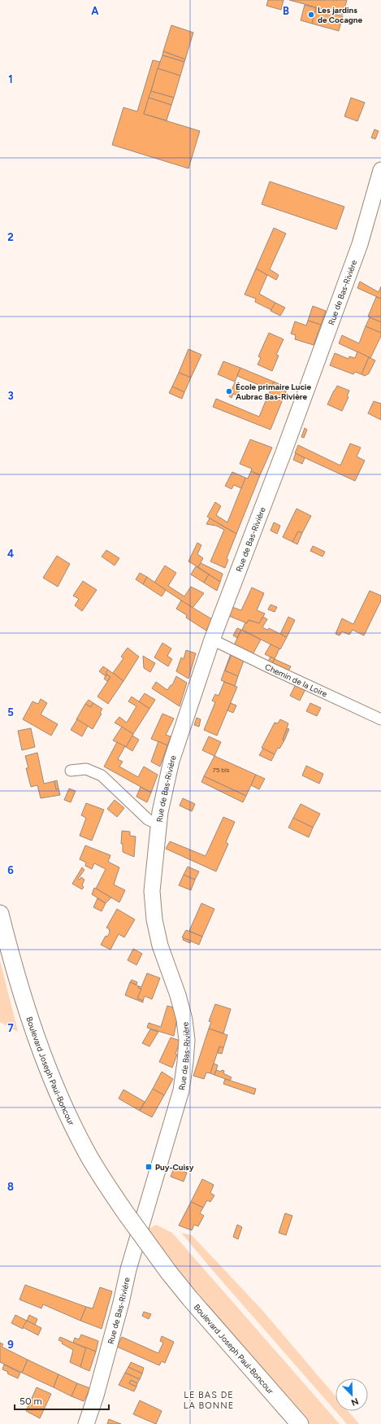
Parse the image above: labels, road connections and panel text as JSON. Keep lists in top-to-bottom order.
{
  "streets": {
    "main road": ["Boulevard Joseph Paul-Boncour"],
    "street": ["Rue de Bas-Rivière", "Chemin de la Loire"]
  },
  "crossings": [
    ["Rue de Bas-Rivière", "Chemin de la Loire"]
  ],
  "districts": ["LE BAS DE LA BONNE"],
  "places": {
    "other": ["Les jardins de Cocagne", "École primaire Lucie Aubrac Bas-Rivière"],
    "transit": ["Puy-Cuisy"]
  },
  "house_numbers": ["75 bis"],
  "scale_bar": "50 m",
  "north": "bottom right",
  "grid": {
    "columns": ["A", "B"],
    "rows": [
      "1",
      "2",
      "3",
      "4",
      "5",
      "6",
      "7",
      "8",
      "9"
    ]
  }
}
